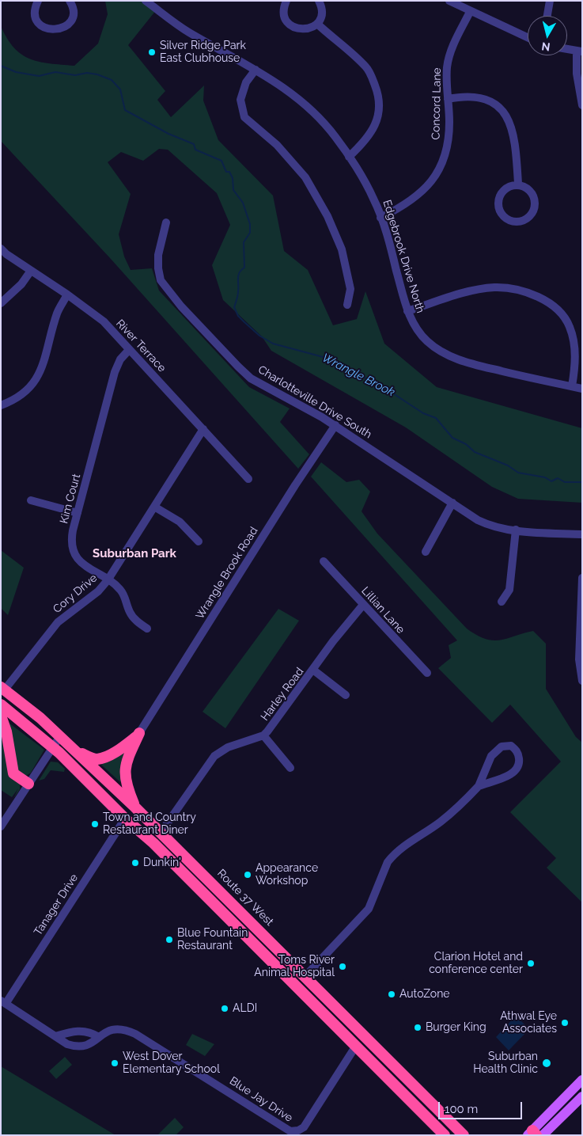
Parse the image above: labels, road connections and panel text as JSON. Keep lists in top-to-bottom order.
{
  "streets": {
    "highway": ["Route 37 West"],
    "street": [
      "Concord Lane",
      "Edgebrook Drive North",
      "River Terrace",
      "Charlotteville Drive South",
      "Kim Court",
      "Wrangle Brook Road",
      "Cory Drive",
      "Lillian Lane",
      "Harley Road",
      "Tanager Drive",
      "Blue Jay Drive"
    ]
  },
  "crossings": [
    ["Concord Lane", "Edgebrook Drive North"],
    ["River Terrace", "Kim Court"],
    ["River Terrace", "Cory Drive"],
    ["Charlotteville Drive South", "Wrangle Brook Road"],
    ["Kim Court", "Cory Drive"],
    ["Cory Drive", "Route 37 West"],
    ["Lillian Lane", "Harley Road"],
    ["Harley Road", "Route 37 West"],
    ["Tanager Drive", "Blue Jay Drive"]
  ],
  "districts": ["Suburban Park"],
  "water": ["Wrangle Brook"],
  "places": [
    "Silver Ridge Park East Clubhouse",
    "Town and Country Restaurant Diner",
    "Dunkin'",
    "Appearance Workshop",
    "Blue Fountain Restaurant",
    "Clarion Hotel and conference center",
    "Toms River Animal Hospital",
    "AutoZone",
    "ALDI",
    "Athwal Eye Associates",
    "Burger King",
    "West Dover Elementary School",
    "Suburban Health Clinic"
  ],
  "scale_bar": "100 m",
  "north": "bottom"
}
